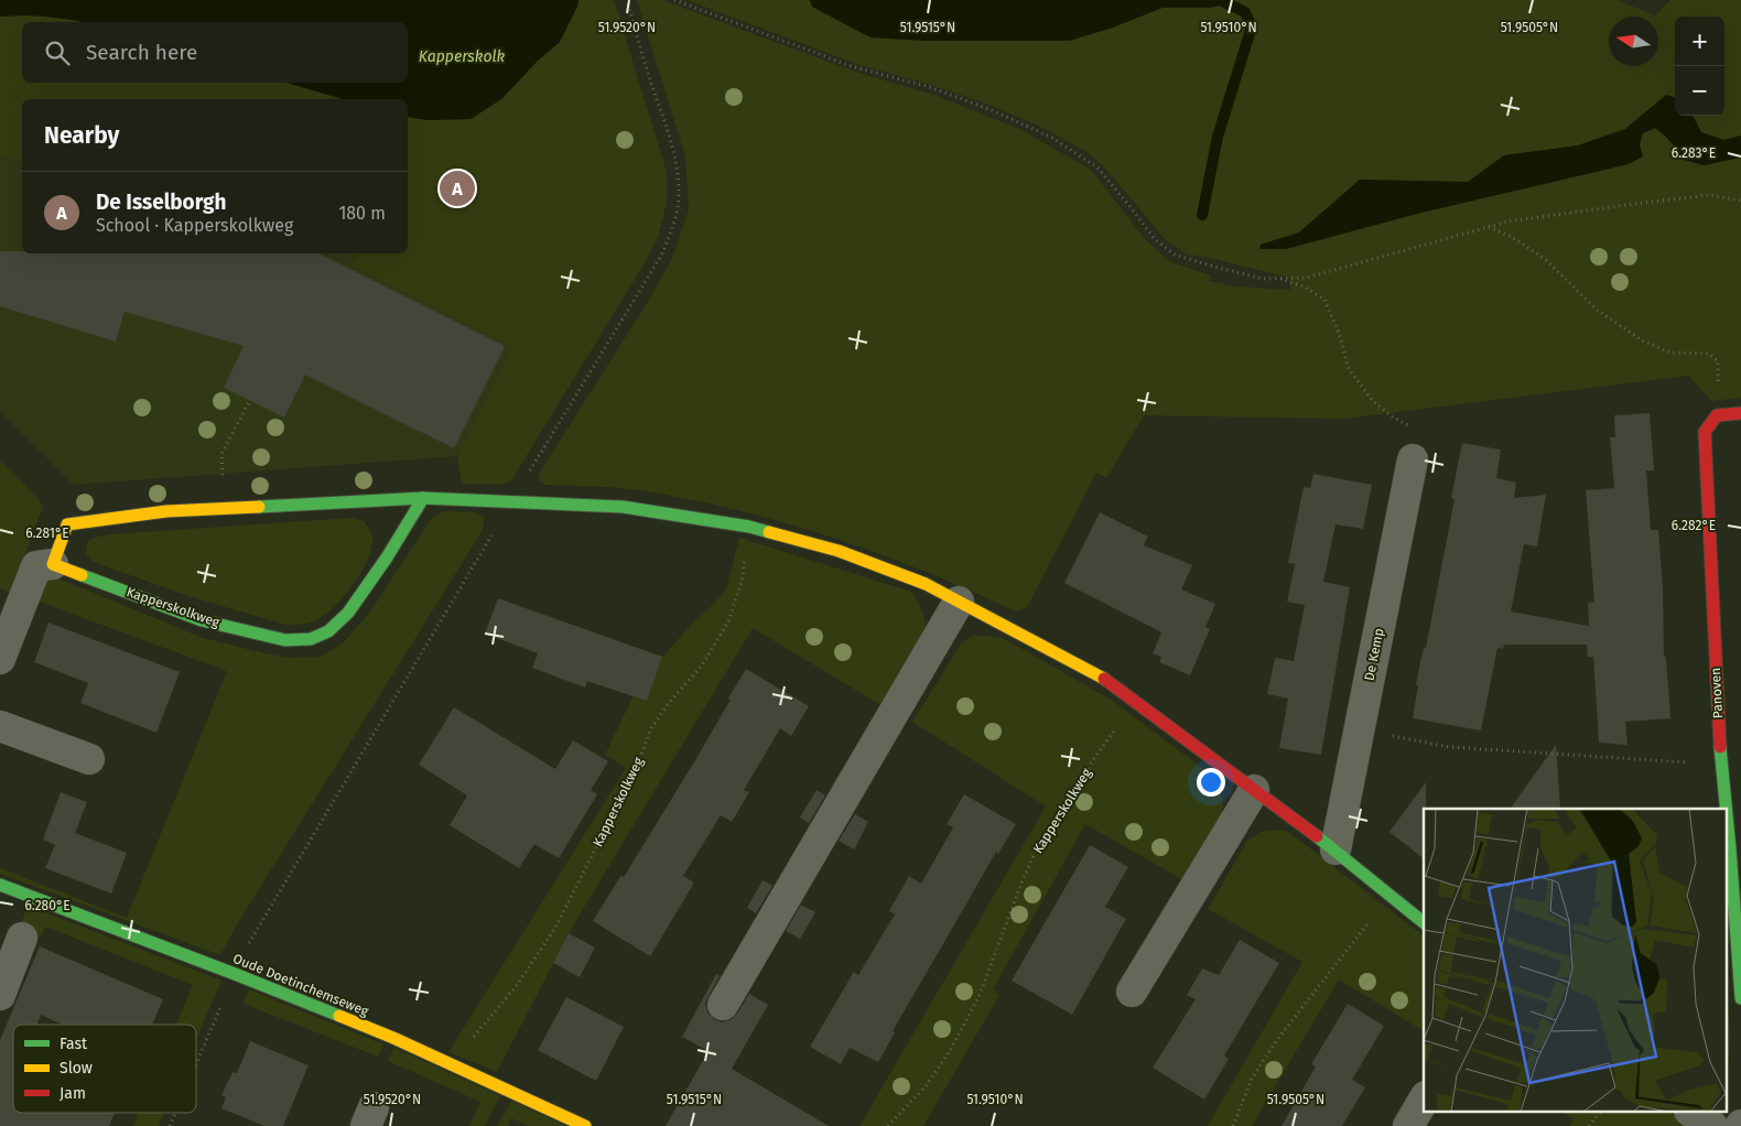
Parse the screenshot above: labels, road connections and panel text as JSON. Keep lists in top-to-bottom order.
{
  "streets": {
    "street": [
      "Kapperskolkweg",
      "De Kemp",
      "Panoven",
      "Oude Doetinchemseweg"
    ]
  },
  "crossings": [
    ["Kapperskolkweg", "Oude Doetinchemseweg"]
  ],
  "water": ["Kapperskolk"],
  "legend": ["Fast", "Slow", "Jam"],
  "north": "left",
  "page": {
    "map_buttons": ["+", "−"],
    "search": "Search here",
    "heading": "Nearby",
    "pins": "A",
    "list": [
      {
        "mark": "A",
        "name": "De Isselborgh",
        "note": "School · Kapperskolkweg",
        "value": "180 m"
      }
    ]
  },
  "coordinates": [
    "51.9520°N",
    "51.9515°N",
    "51.9510°N",
    "51.9505°N",
    "6.283°E",
    "6.282°E",
    "6.281°E",
    "6.280°E"
  ]
}
